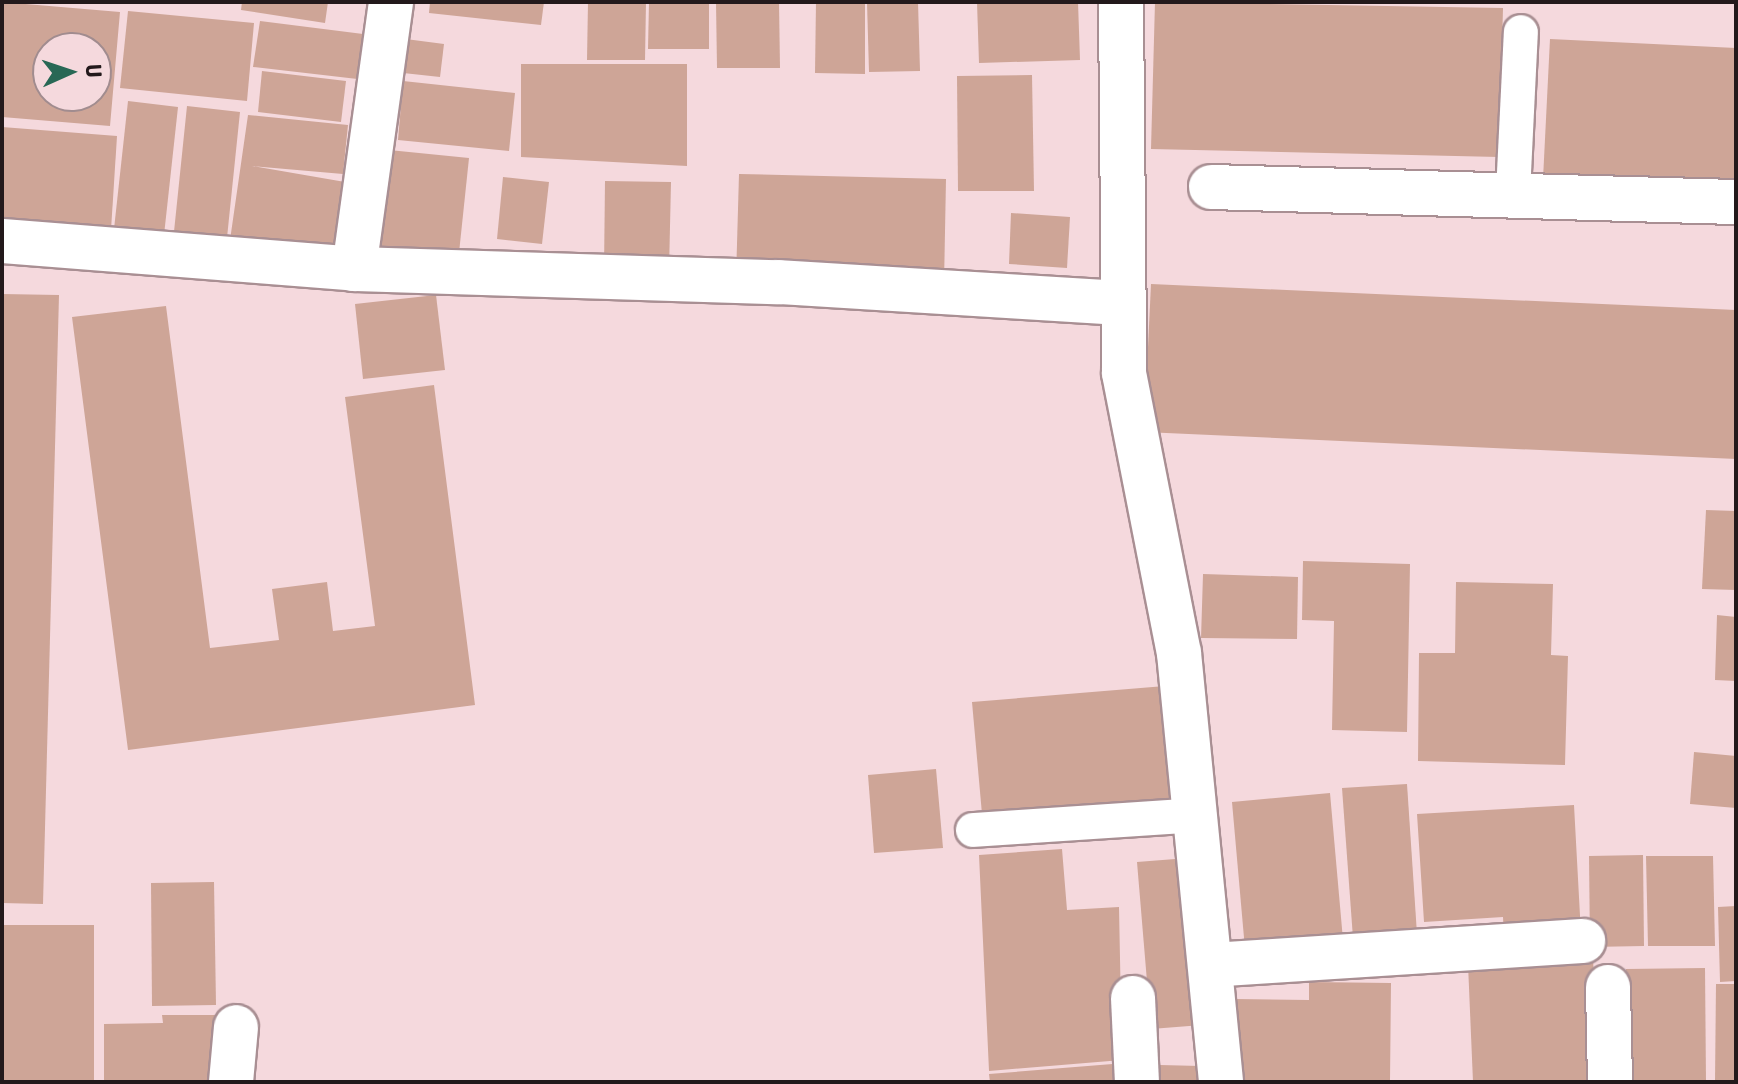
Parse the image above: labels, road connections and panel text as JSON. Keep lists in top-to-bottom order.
{
  "north": "right"
}
